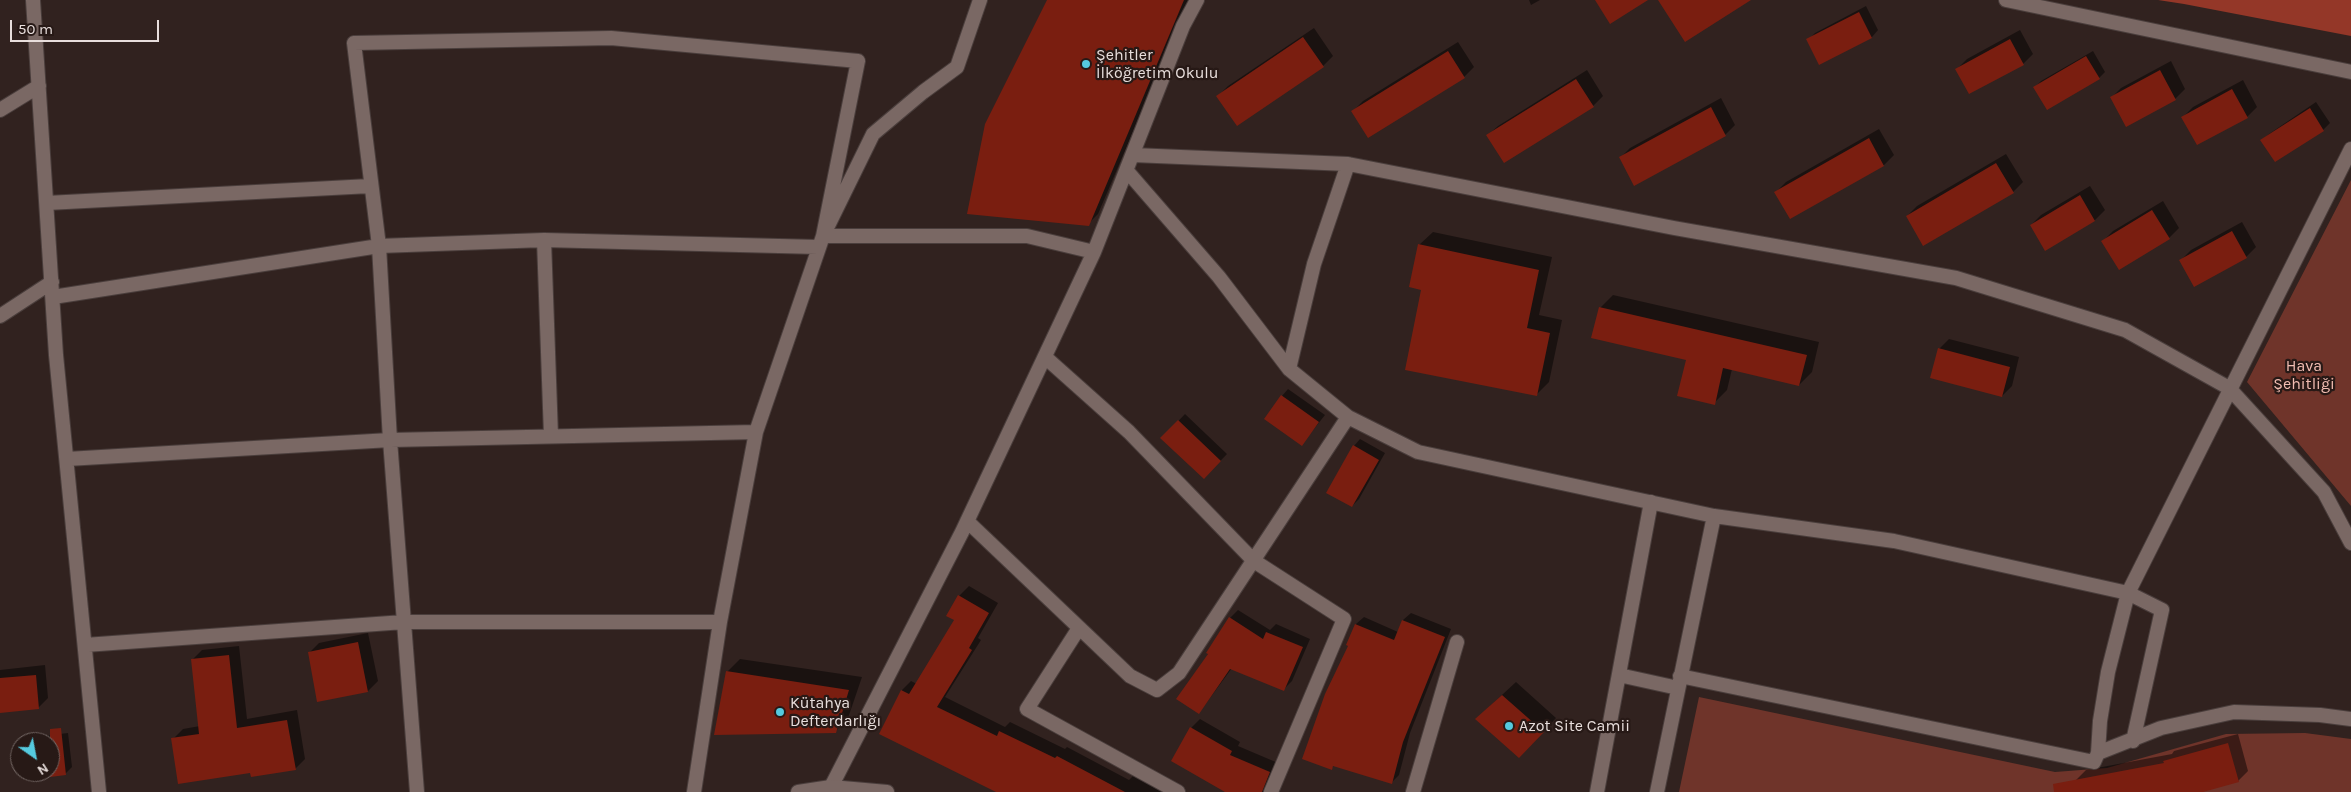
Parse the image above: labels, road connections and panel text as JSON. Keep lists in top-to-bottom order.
{
  "parks": ["Hava Şehitliği"],
  "places": ["Şehitler İlköğretim Okulu", "Kütahya Defterdarlığı", "Azot Site Camii"],
  "scale_bar": "50 m",
  "north": "bottom right"
}
